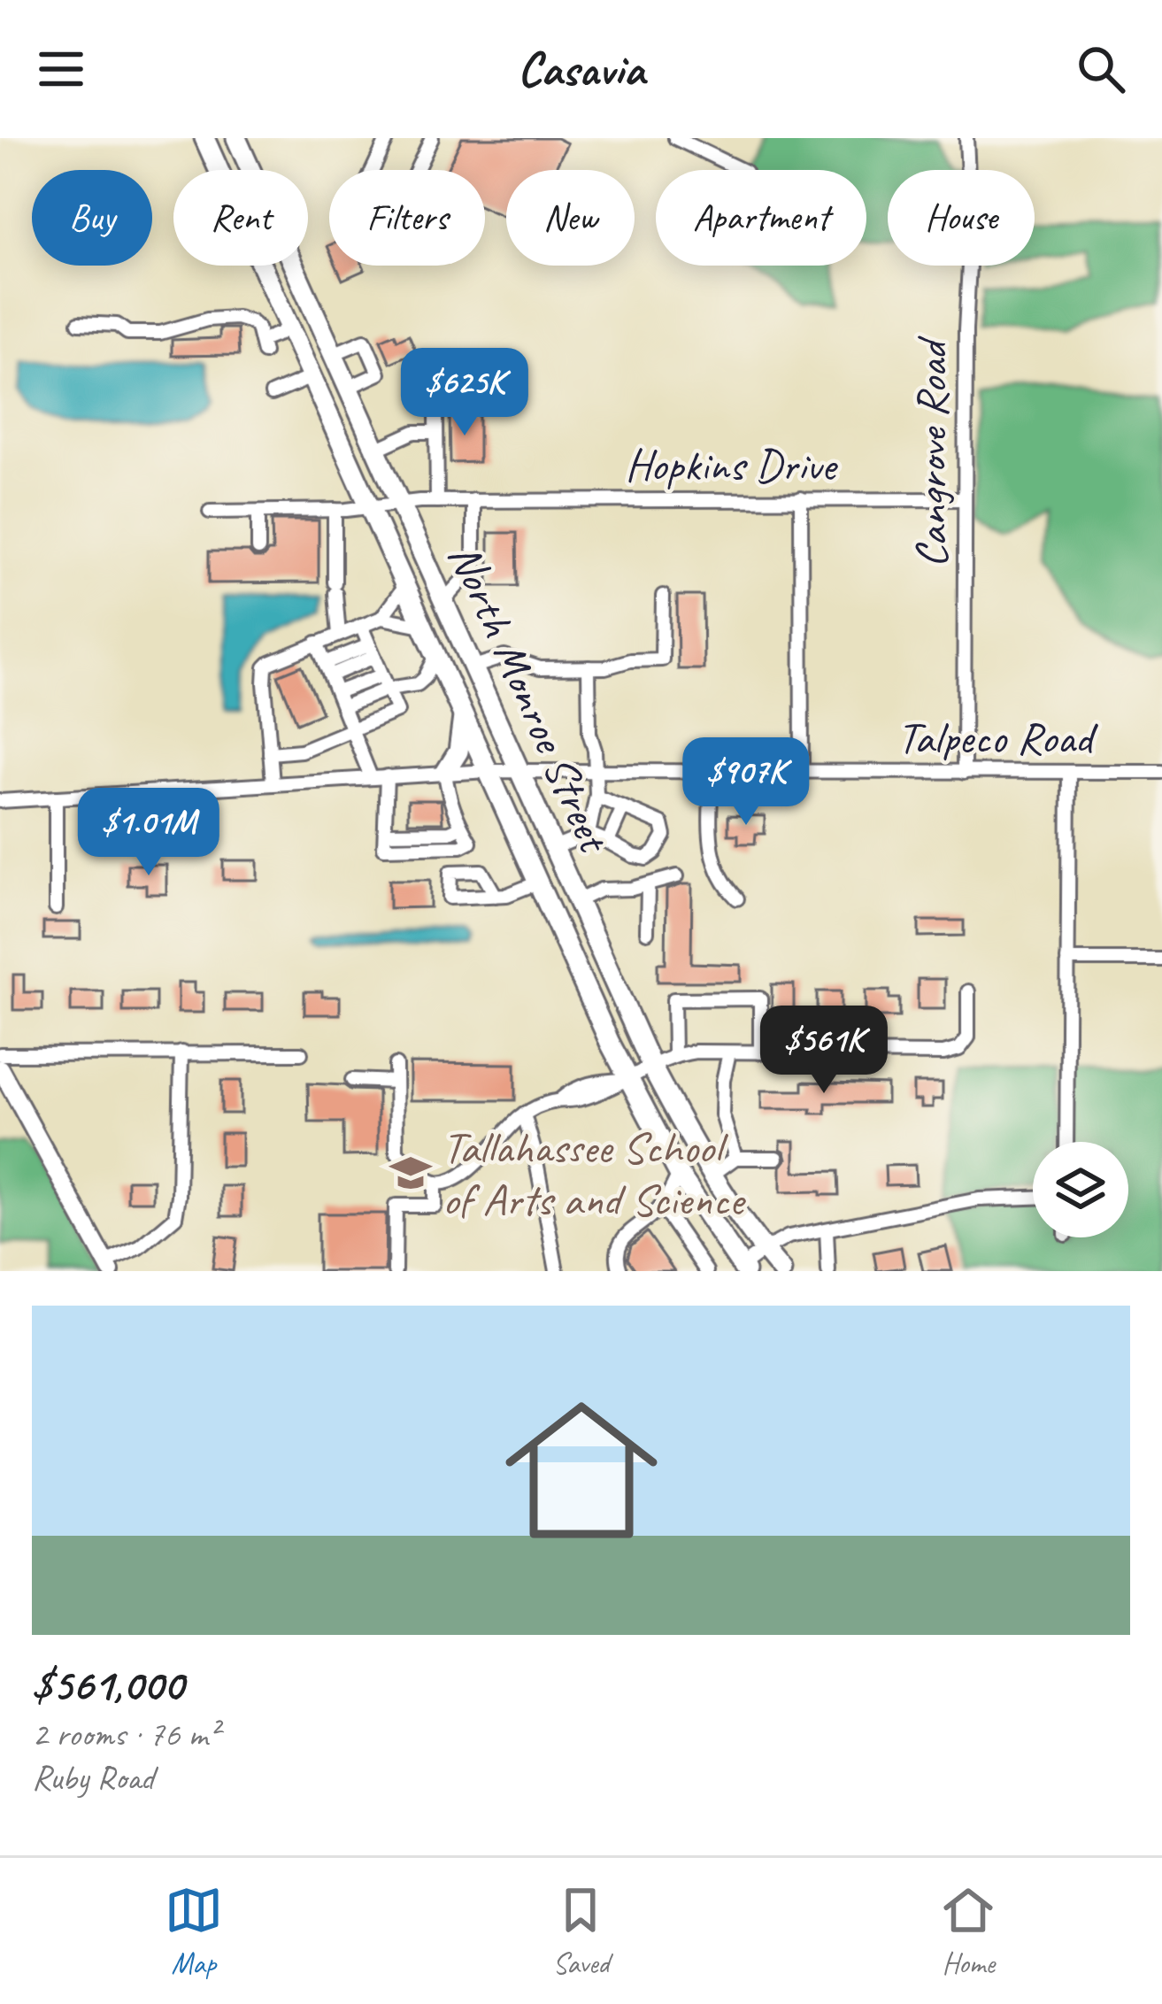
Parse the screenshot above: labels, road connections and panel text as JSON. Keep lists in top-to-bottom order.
{
  "streets": {
    "highway": ["North Monroe Street"],
    "street": ["Cangrove Road", "Hopkins Drive", "Talpeco Road"]
  },
  "crossings": [
    ["Cangrove Road", "Hopkins Drive"],
    ["Cangrove Road", "Talpeco Road"],
    ["Hopkins Drive", "North Monroe Street"],
    ["North Monroe Street", "Talpeco Road"]
  ],
  "places": {
    "school or university": ["Tallahassee School of Arts and Science"]
  },
  "page": {
    "header": "Casavia",
    "chip": [
      "Buy",
      "Rent",
      "Filters",
      "New",
      "Apartment",
      "House"
    ],
    "price": [
      "$625K",
      "$907K",
      "$1.01M",
      "$561K"
    ],
    "list": [
      {
        "name": "$561,000",
        "note": "2 rooms · 76 m² · Ruby Road"
      }
    ],
    "tabs": ["Map", "Saved", "Home"]
  }
}
